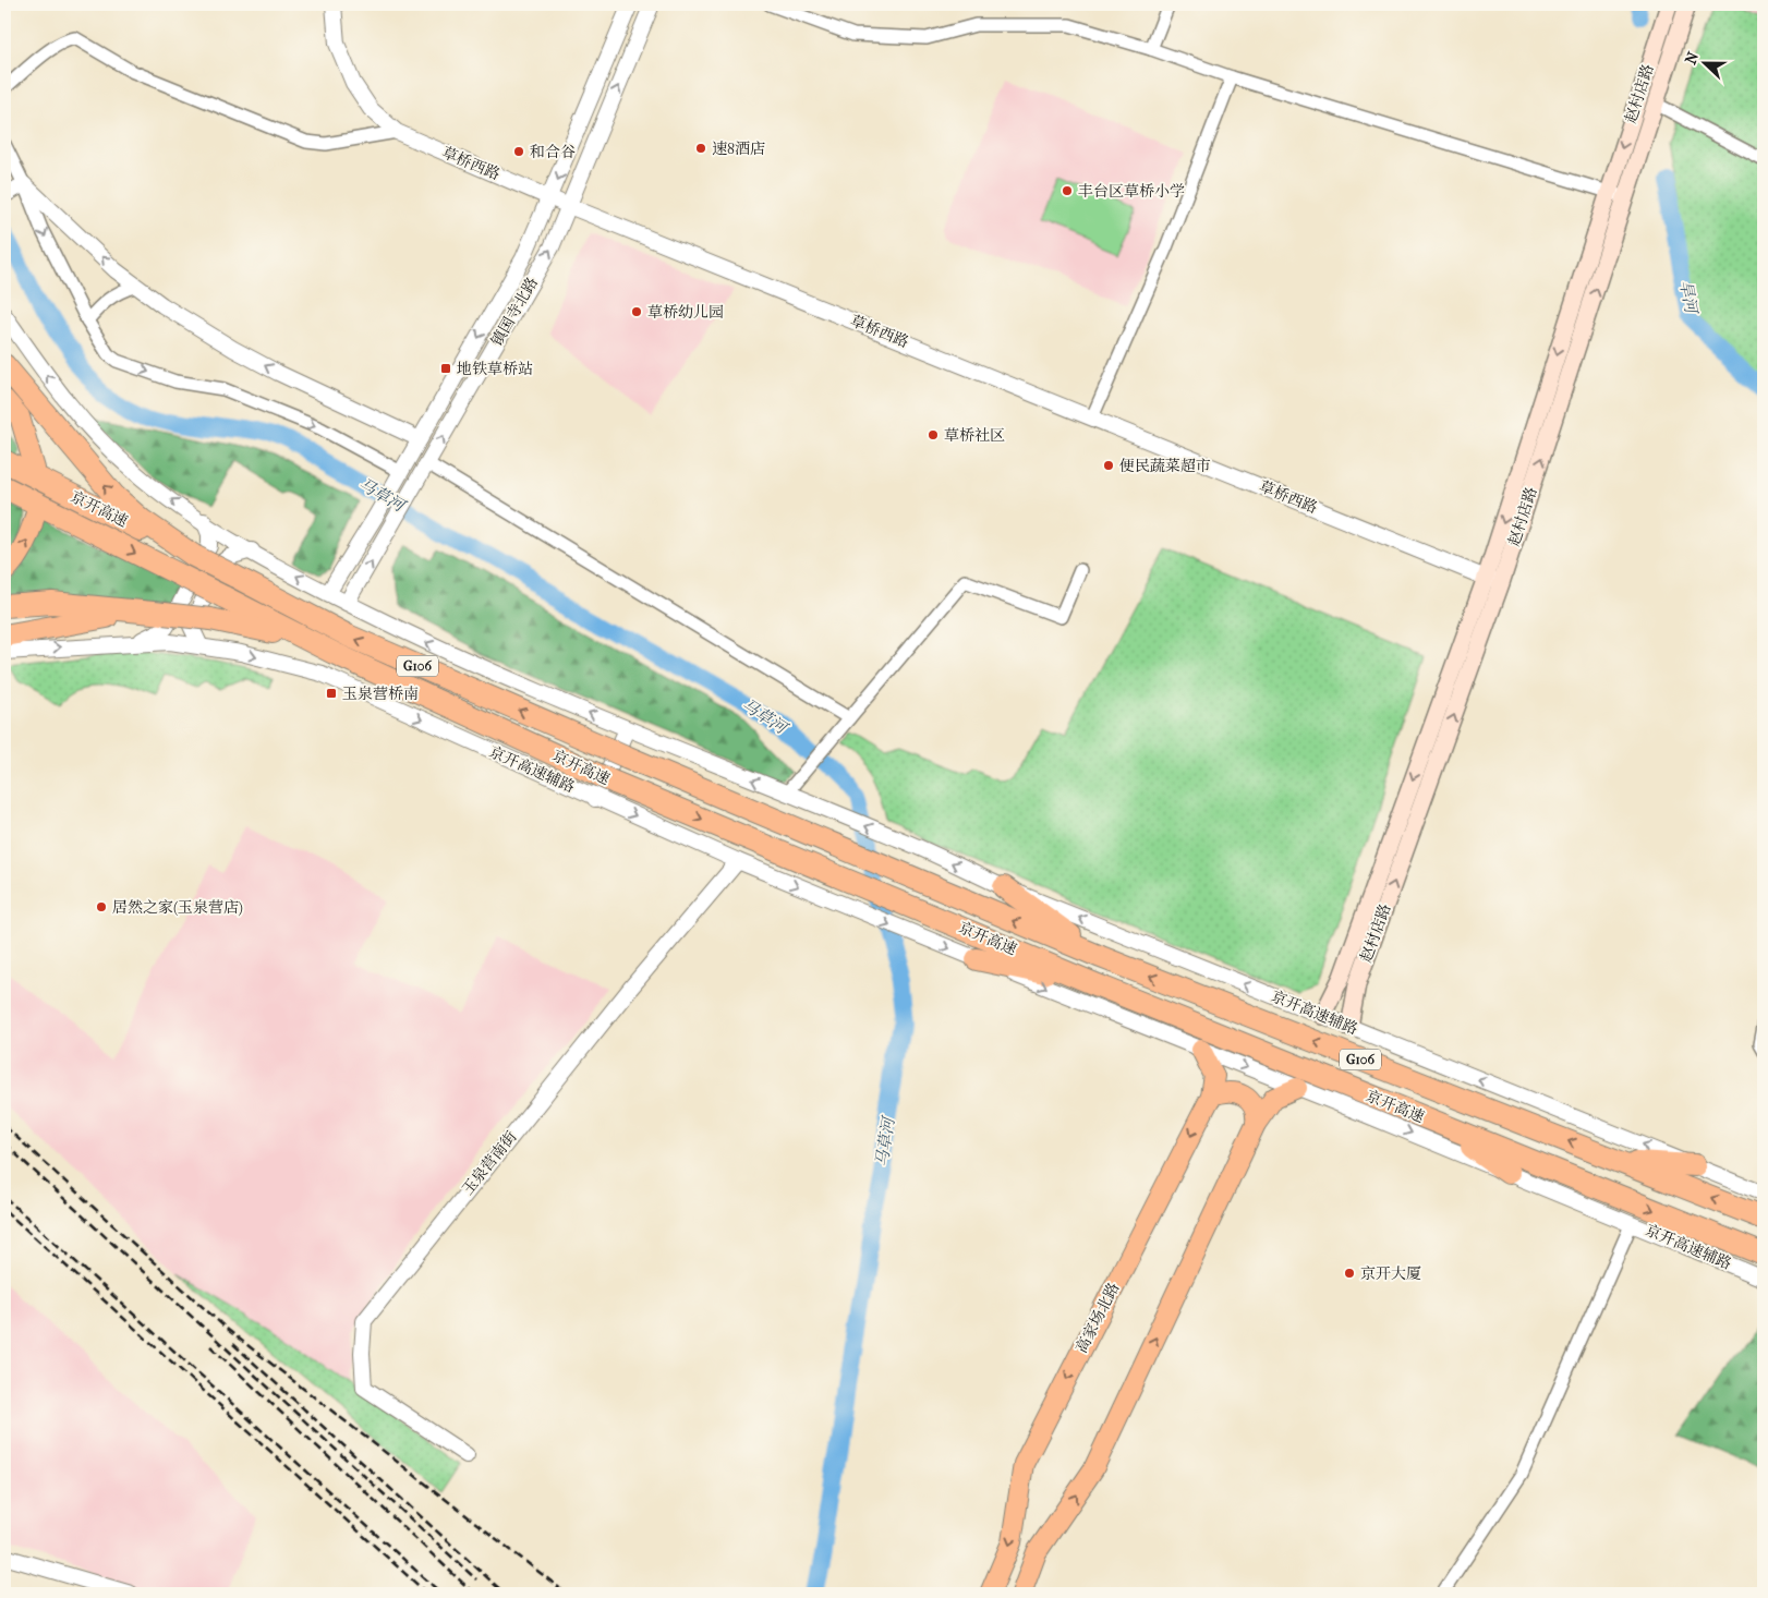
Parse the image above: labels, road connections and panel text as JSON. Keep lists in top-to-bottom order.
{
  "streets": {
    "highway": ["京开高速", "G106"],
    "main road": ["赵村店路", "高家场北路"],
    "street": [
      "草桥西路",
      "镇国寺北路",
      "京开高速辅路",
      "玉泉营南街"
    ]
  },
  "crossings": [
    ["赵村店路", "草桥西路"],
    ["赵村店路", "京开高速辅路"],
    ["草桥西路", "镇国寺北路"],
    ["京开高速辅路", "玉泉营南街"],
    ["京开高速辅路", "高家场北路"]
  ],
  "water": ["旱河", "马草河"],
  "places": {
    "other": [
      "速8酒店",
      "和合谷",
      "丰台区草桥小学",
      "草桥幼儿园",
      "草桥社区",
      "便民蔬菜超市",
      "居然之家(玉泉营店)",
      "京开大厦"
    ],
    "transit": ["地铁草桥站", "玉泉营桥南"]
  },
  "north": "left"
}
